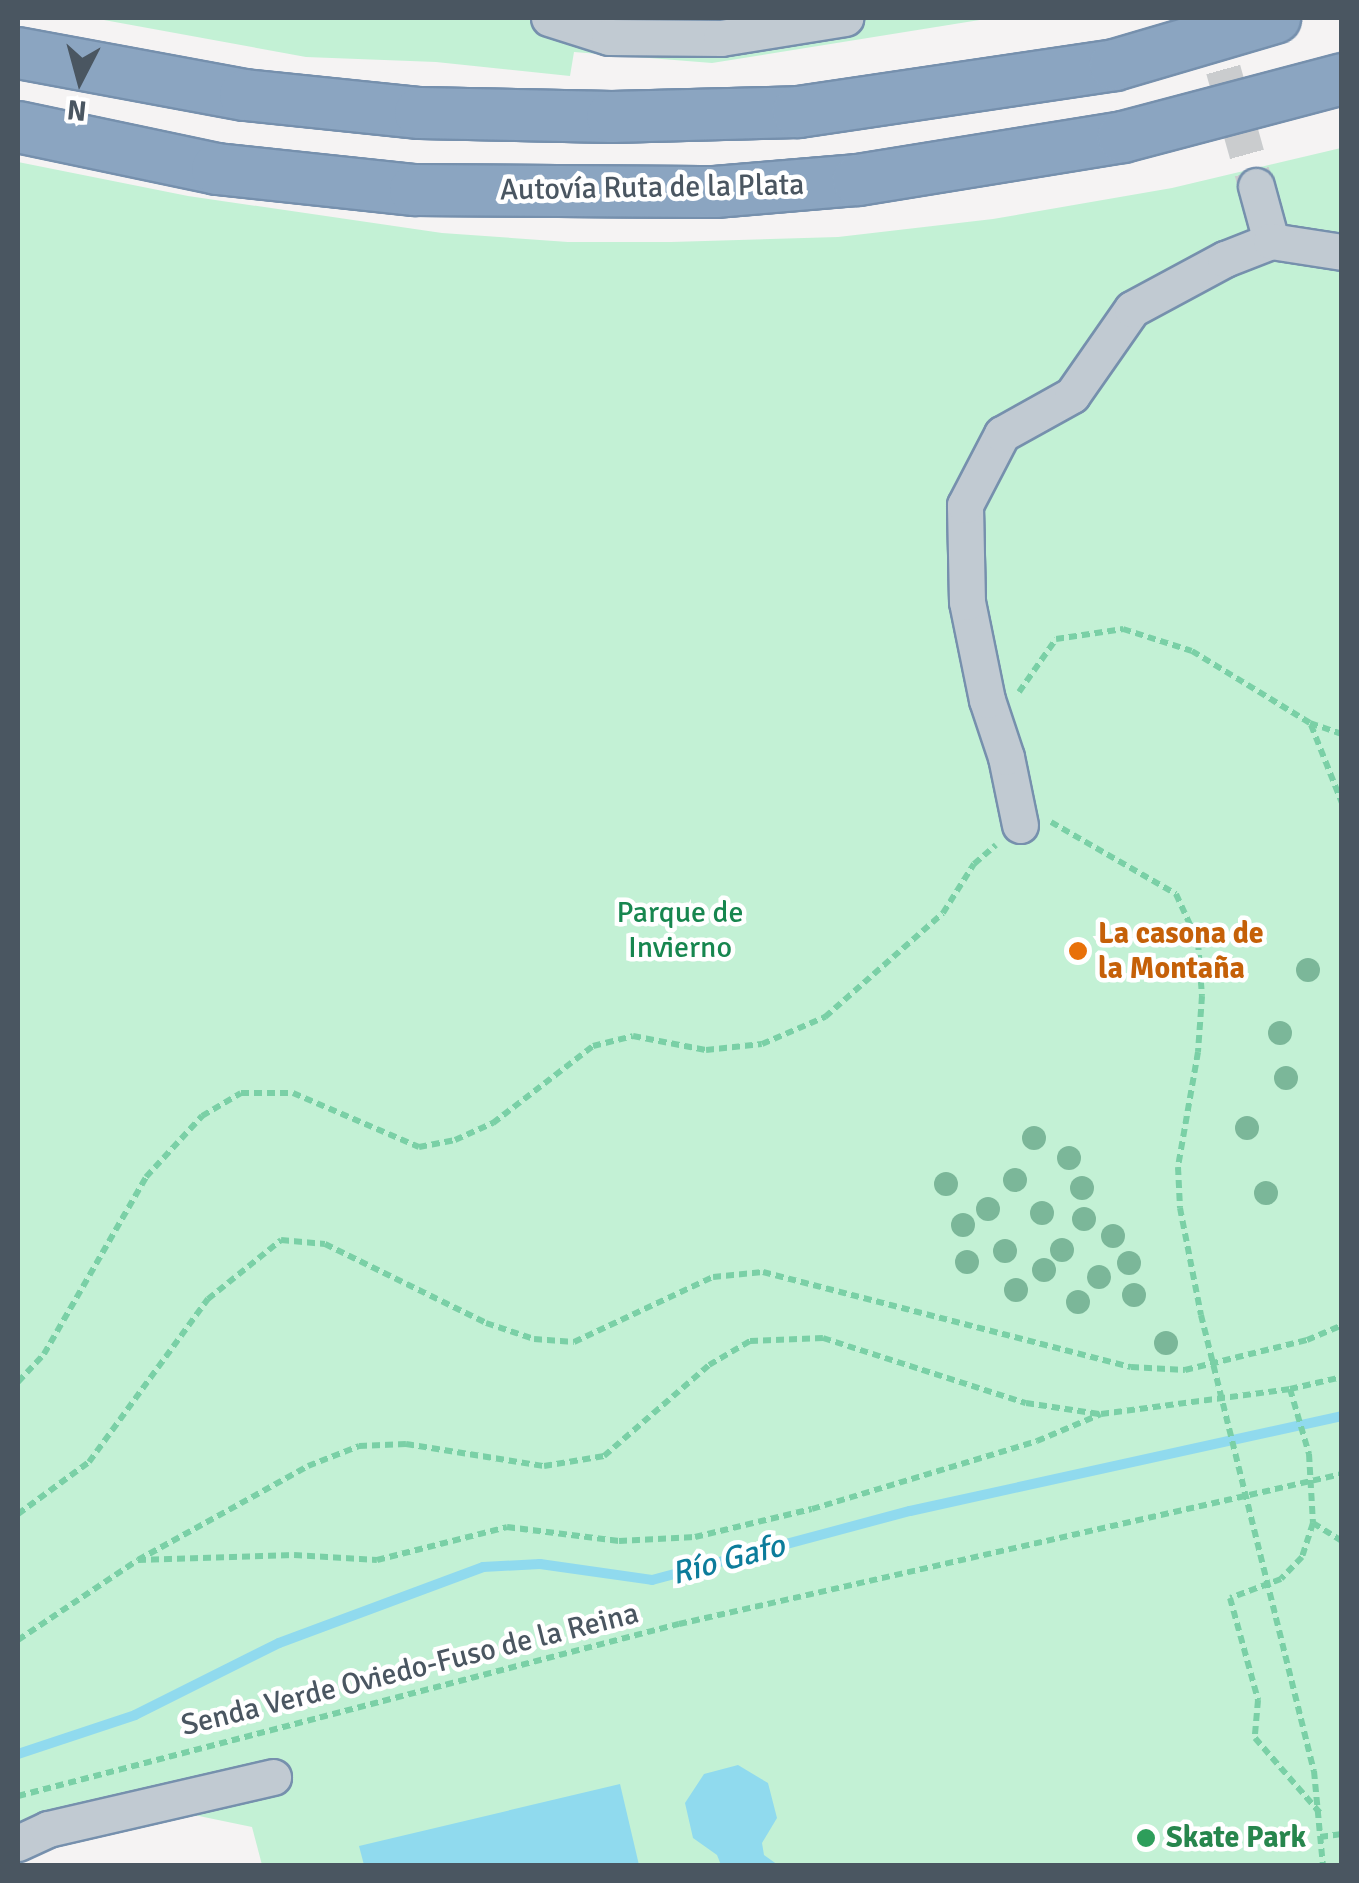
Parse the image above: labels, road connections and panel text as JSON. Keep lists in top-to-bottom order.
{
  "streets": {
    "highway": ["Autovía Ruta de la Plata"],
    "path": ["Senda Verde Oviedo-Fuso de la Reina"]
  },
  "water": ["Río Gafo"],
  "parks": ["Parque de Invierno"],
  "places": ["La casona de la Montaña", "Skate Park"],
  "north": "bottom"
}
